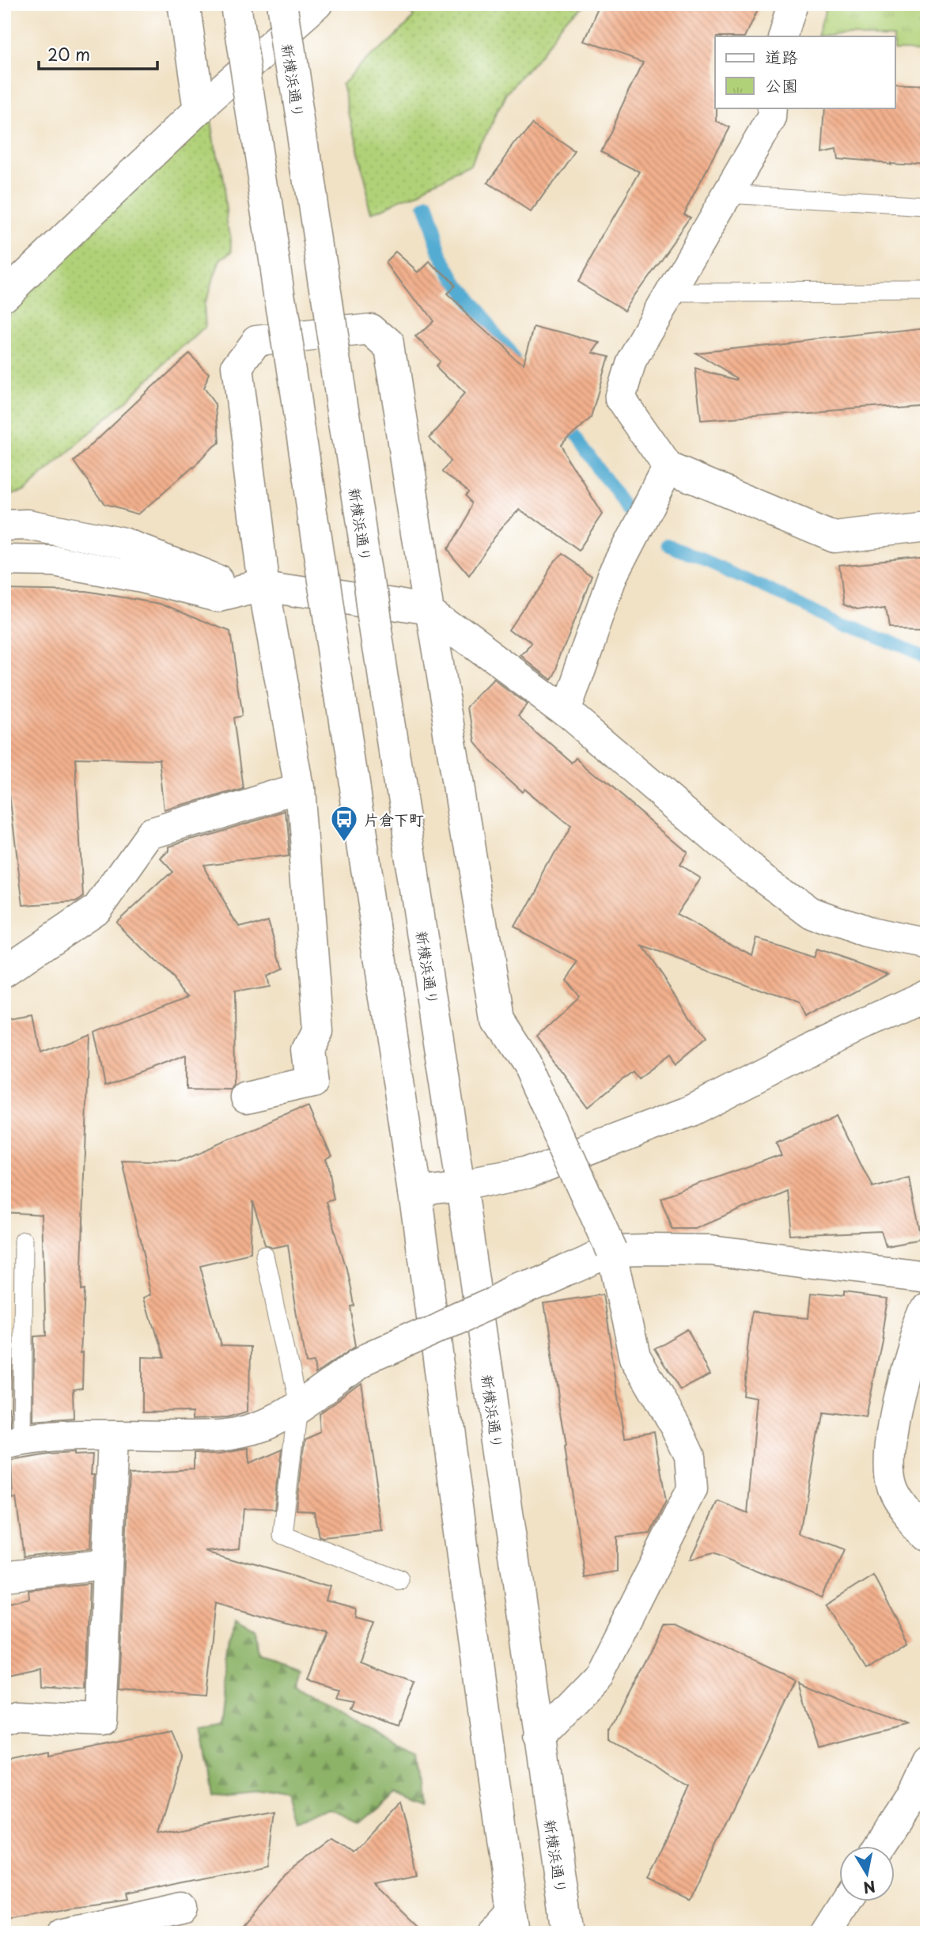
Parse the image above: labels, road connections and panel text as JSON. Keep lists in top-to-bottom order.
{
  "streets": {
    "street": ["新横浜通り"]
  },
  "places": {
    "bus stop": ["片倉下町"]
  },
  "legend": ["道路", "公園"],
  "scale_bar": "20 m",
  "north": "bottom"
}
